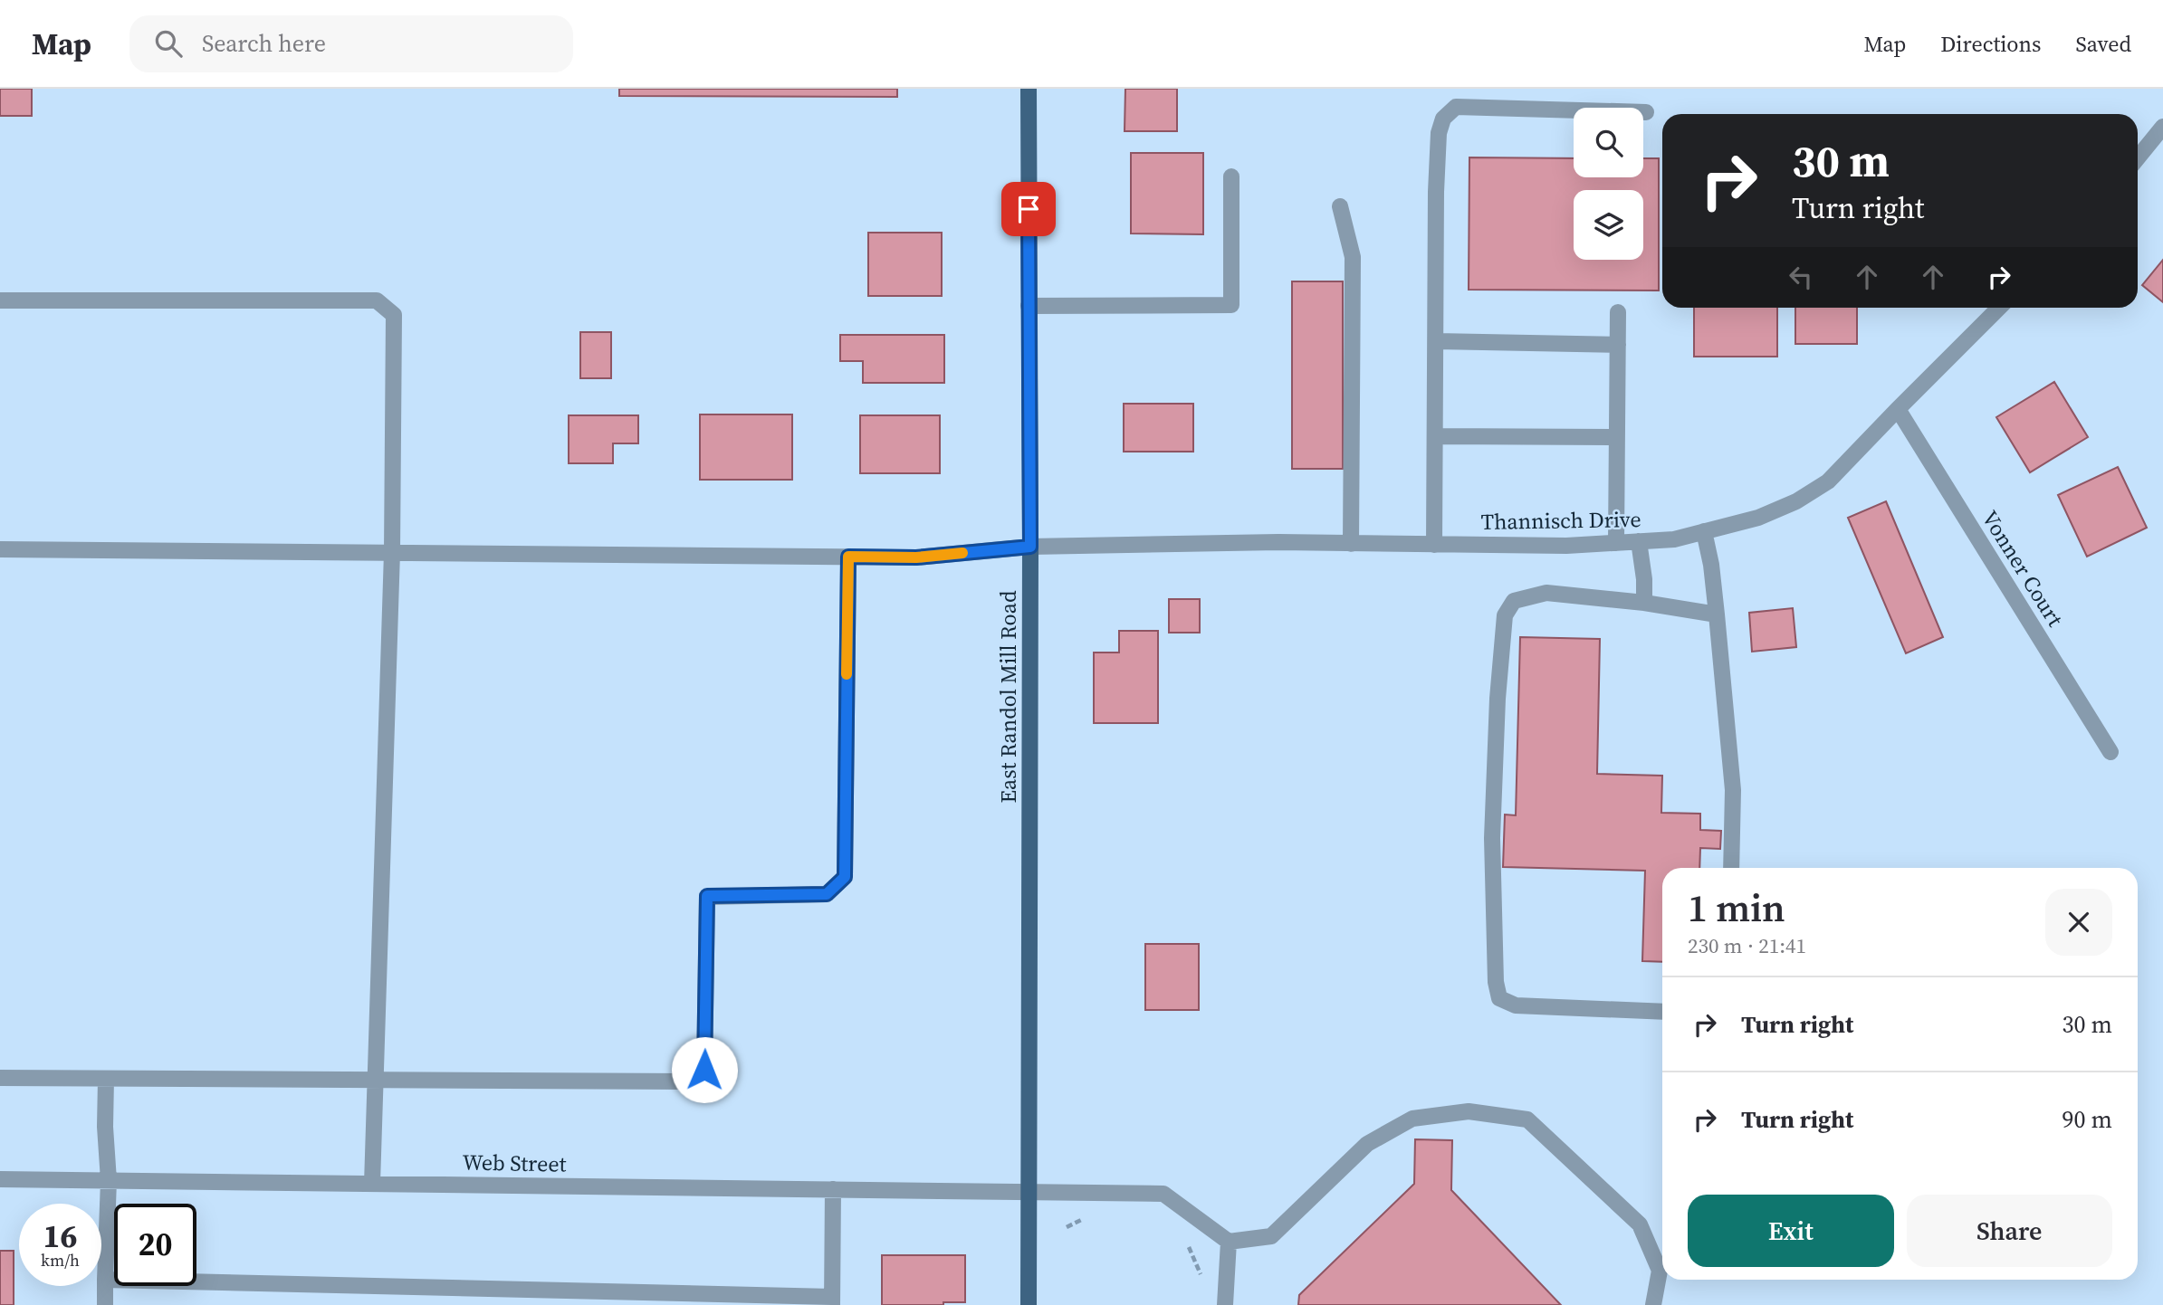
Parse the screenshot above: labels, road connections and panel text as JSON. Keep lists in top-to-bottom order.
{
  "streets": {
    "main road": ["East Randol Mill Road"],
    "street": ["Thannisch Drive", "Vonner Court", "Web Street"]
  },
  "crossings": [
    ["Thannisch Drive", "Vonner Court"],
    ["Thannisch Drive", "East Randol Mill Road"],
    ["East Randol Mill Road", "Web Street"]
  ],
  "page": {
    "header": "Map",
    "search": "Search here",
    "nav": ["Map", "Directions", "Saved"],
    "turn": ["30 m", "Turn right"],
    "heading": ["1 min", "230 m · 21:41"],
    "list": [
      {
        "name": "Turn right",
        "value": "30 m"
      },
      {
        "name": "Turn right",
        "value": "90 m"
      }
    ],
    "buttons": ["Exit", "Share"],
    "speed": "16 km/h",
    "limit": "20"
  }
}
